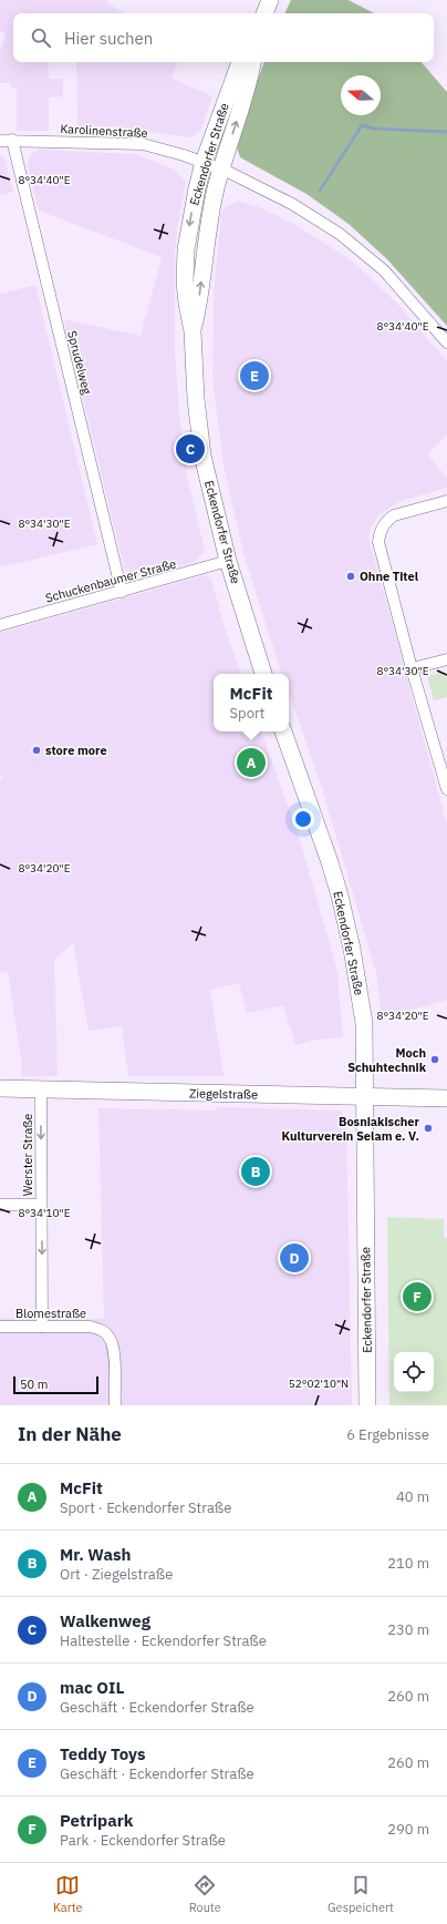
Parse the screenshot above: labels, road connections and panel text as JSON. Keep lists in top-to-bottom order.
{
  "streets": {
    "street": [
      "Karolinenstraße",
      "Eckendorfer Straße",
      "Sprudelweg",
      "Schuckenbaumer Straße",
      "Ziegelstraße",
      "Werster Straße",
      "Blomestraße"
    ]
  },
  "crossings": [
    ["Karolinenstraße", "Eckendorfer Straße"],
    ["Karolinenstraße", "Sprudelweg"],
    ["Eckendorfer Straße", "Schuckenbaumer Straße"],
    ["Eckendorfer Straße", "Ziegelstraße"],
    ["Sprudelweg", "Schuckenbaumer Straße"],
    ["Ziegelstraße", "Werster Straße"],
    ["Werster Straße", "Blomestraße"]
  ],
  "one_way": ["Werster Straße"],
  "places": [
    "Ohne Titel",
    "store more",
    "Moch Schuhtechnik",
    "Bosniakischer Kulturverein Selam e. V."
  ],
  "scale_bar": "50 m",
  "north": "left",
  "page": {
    "search": "Hier suchen",
    "pins": [
      "E",
      "C",
      "A",
      "B",
      "D",
      "F"
    ],
    "popup": ["McFit", "Sport"],
    "scale": "50 m",
    "heading": ["In der Nähe", "6 Ergebnisse"],
    "list": [
      {
        "mark": "A",
        "name": "McFit",
        "note": "Sport · Eckendorfer Straße",
        "value": "40 m"
      },
      {
        "mark": "B",
        "name": "Mr. Wash",
        "note": "Ort · Ziegelstraße",
        "value": "210 m"
      },
      {
        "mark": "C",
        "name": "Walkenweg",
        "note": "Haltestelle · Eckendorfer Straße",
        "value": "230 m"
      },
      {
        "mark": "D",
        "name": "mac OIL",
        "note": "Geschäft · Eckendorfer Straße",
        "value": "260 m"
      },
      {
        "mark": "E",
        "name": "Teddy Toys",
        "note": "Geschäft · Eckendorfer Straße",
        "value": "260 m"
      },
      {
        "mark": "F",
        "name": "Petripark",
        "note": "Park · Eckendorfer Straße",
        "value": "290 m"
      }
    ],
    "nav": ["Karte", "Route", "Gespeichert"]
  },
  "coordinates": [
    "8°34'40\"E",
    "8°34'30\"E",
    "8°34'20\"E",
    "8°34'10\"E",
    "52°02'10\"N"
  ]
}
